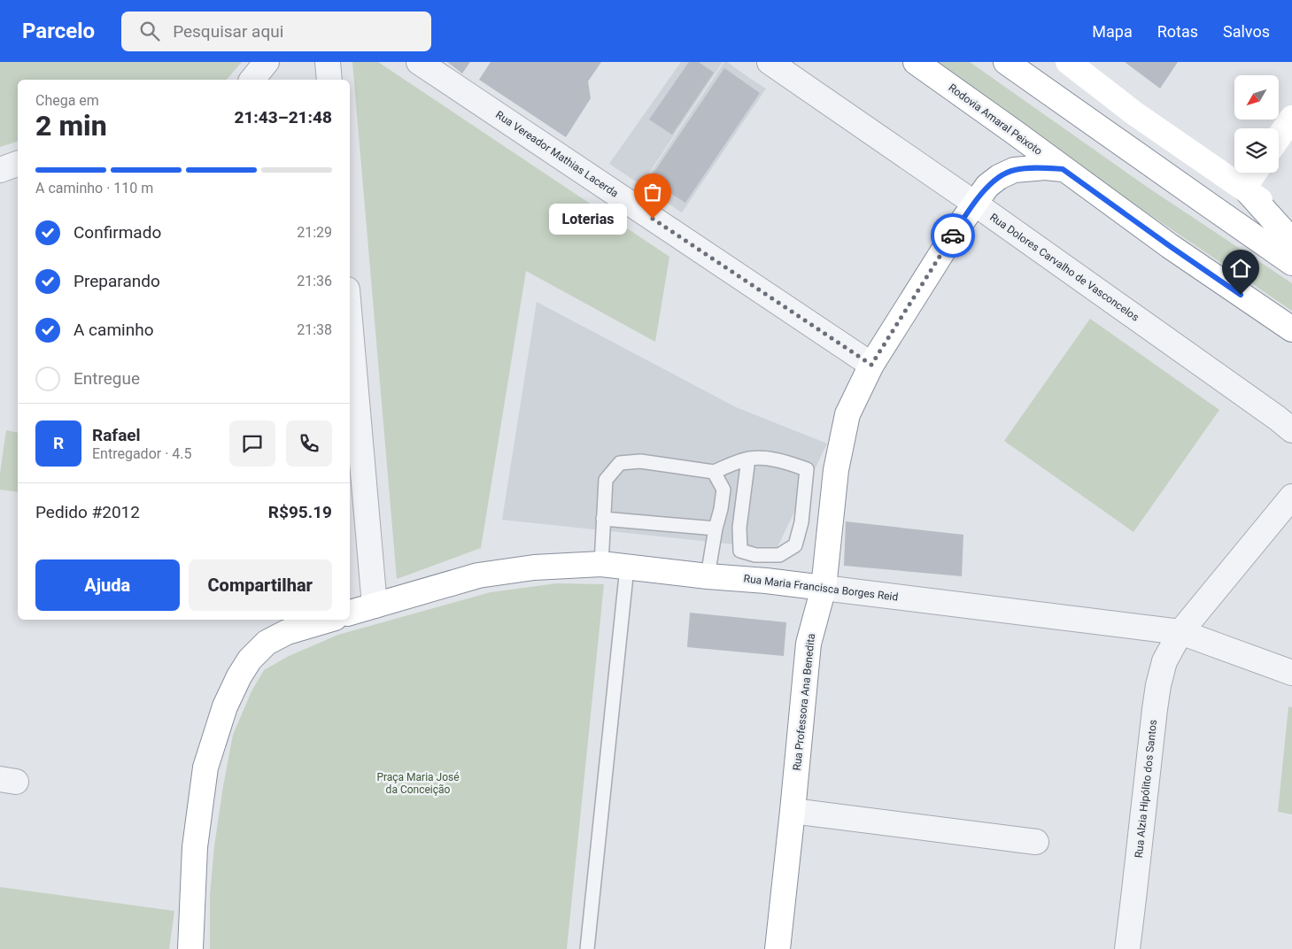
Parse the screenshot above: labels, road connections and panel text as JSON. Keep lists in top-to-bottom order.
{
  "streets": {
    "main road": ["Rodovia Amaral Peixoto", "Rua Maria Francisca Borges Reid", "Rua Professora Ana Benedita"],
    "street": ["Rua Vereador Mathias Lacerda", "Rua Dolores Carvalho de Vasconcelos", "Rua Alzia Hipólito dos Santos"]
  },
  "crossings": [
    ["Rodovia Amaral Peixoto", "Rua Professora Ana Benedita"],
    ["Rua Vereador Mathias Lacerda", "Rua Professora Ana Benedita"],
    ["Rua Dolores Carvalho de Vasconcelos", "Rua Professora Ana Benedita"],
    ["Rua Maria Francisca Borges Reid", "Rua Professora Ana Benedita"],
    ["Rua Maria Francisca Borges Reid", "Rua Alzia Hipólito dos Santos"]
  ],
  "parks": ["Praça Maria José da Conceição"],
  "places": ["Loterias"],
  "north": "bottom left",
  "page": {
    "header": "Parcelo",
    "search": "Pesquisar aqui",
    "nav": ["Mapa", "Rotas", "Salvos"],
    "heading": ["2 min", "Chega em", "21:43–21:48"],
    "panel": [
      "Rafael",
      "Entregador · 4.5",
      "Pedido #2012",
      "R$95.19"
    ],
    "bar": "A caminho · 110 m",
    "bubble": "Loterias",
    "list": [
      ["Confirmado", "21:29"],
      ["Preparando", "21:36"],
      ["A caminho", "21:38"],
      "Entregue"
    ],
    "round": "R",
    "buttons": ["Ajuda", "Compartilhar"]
  }
}
